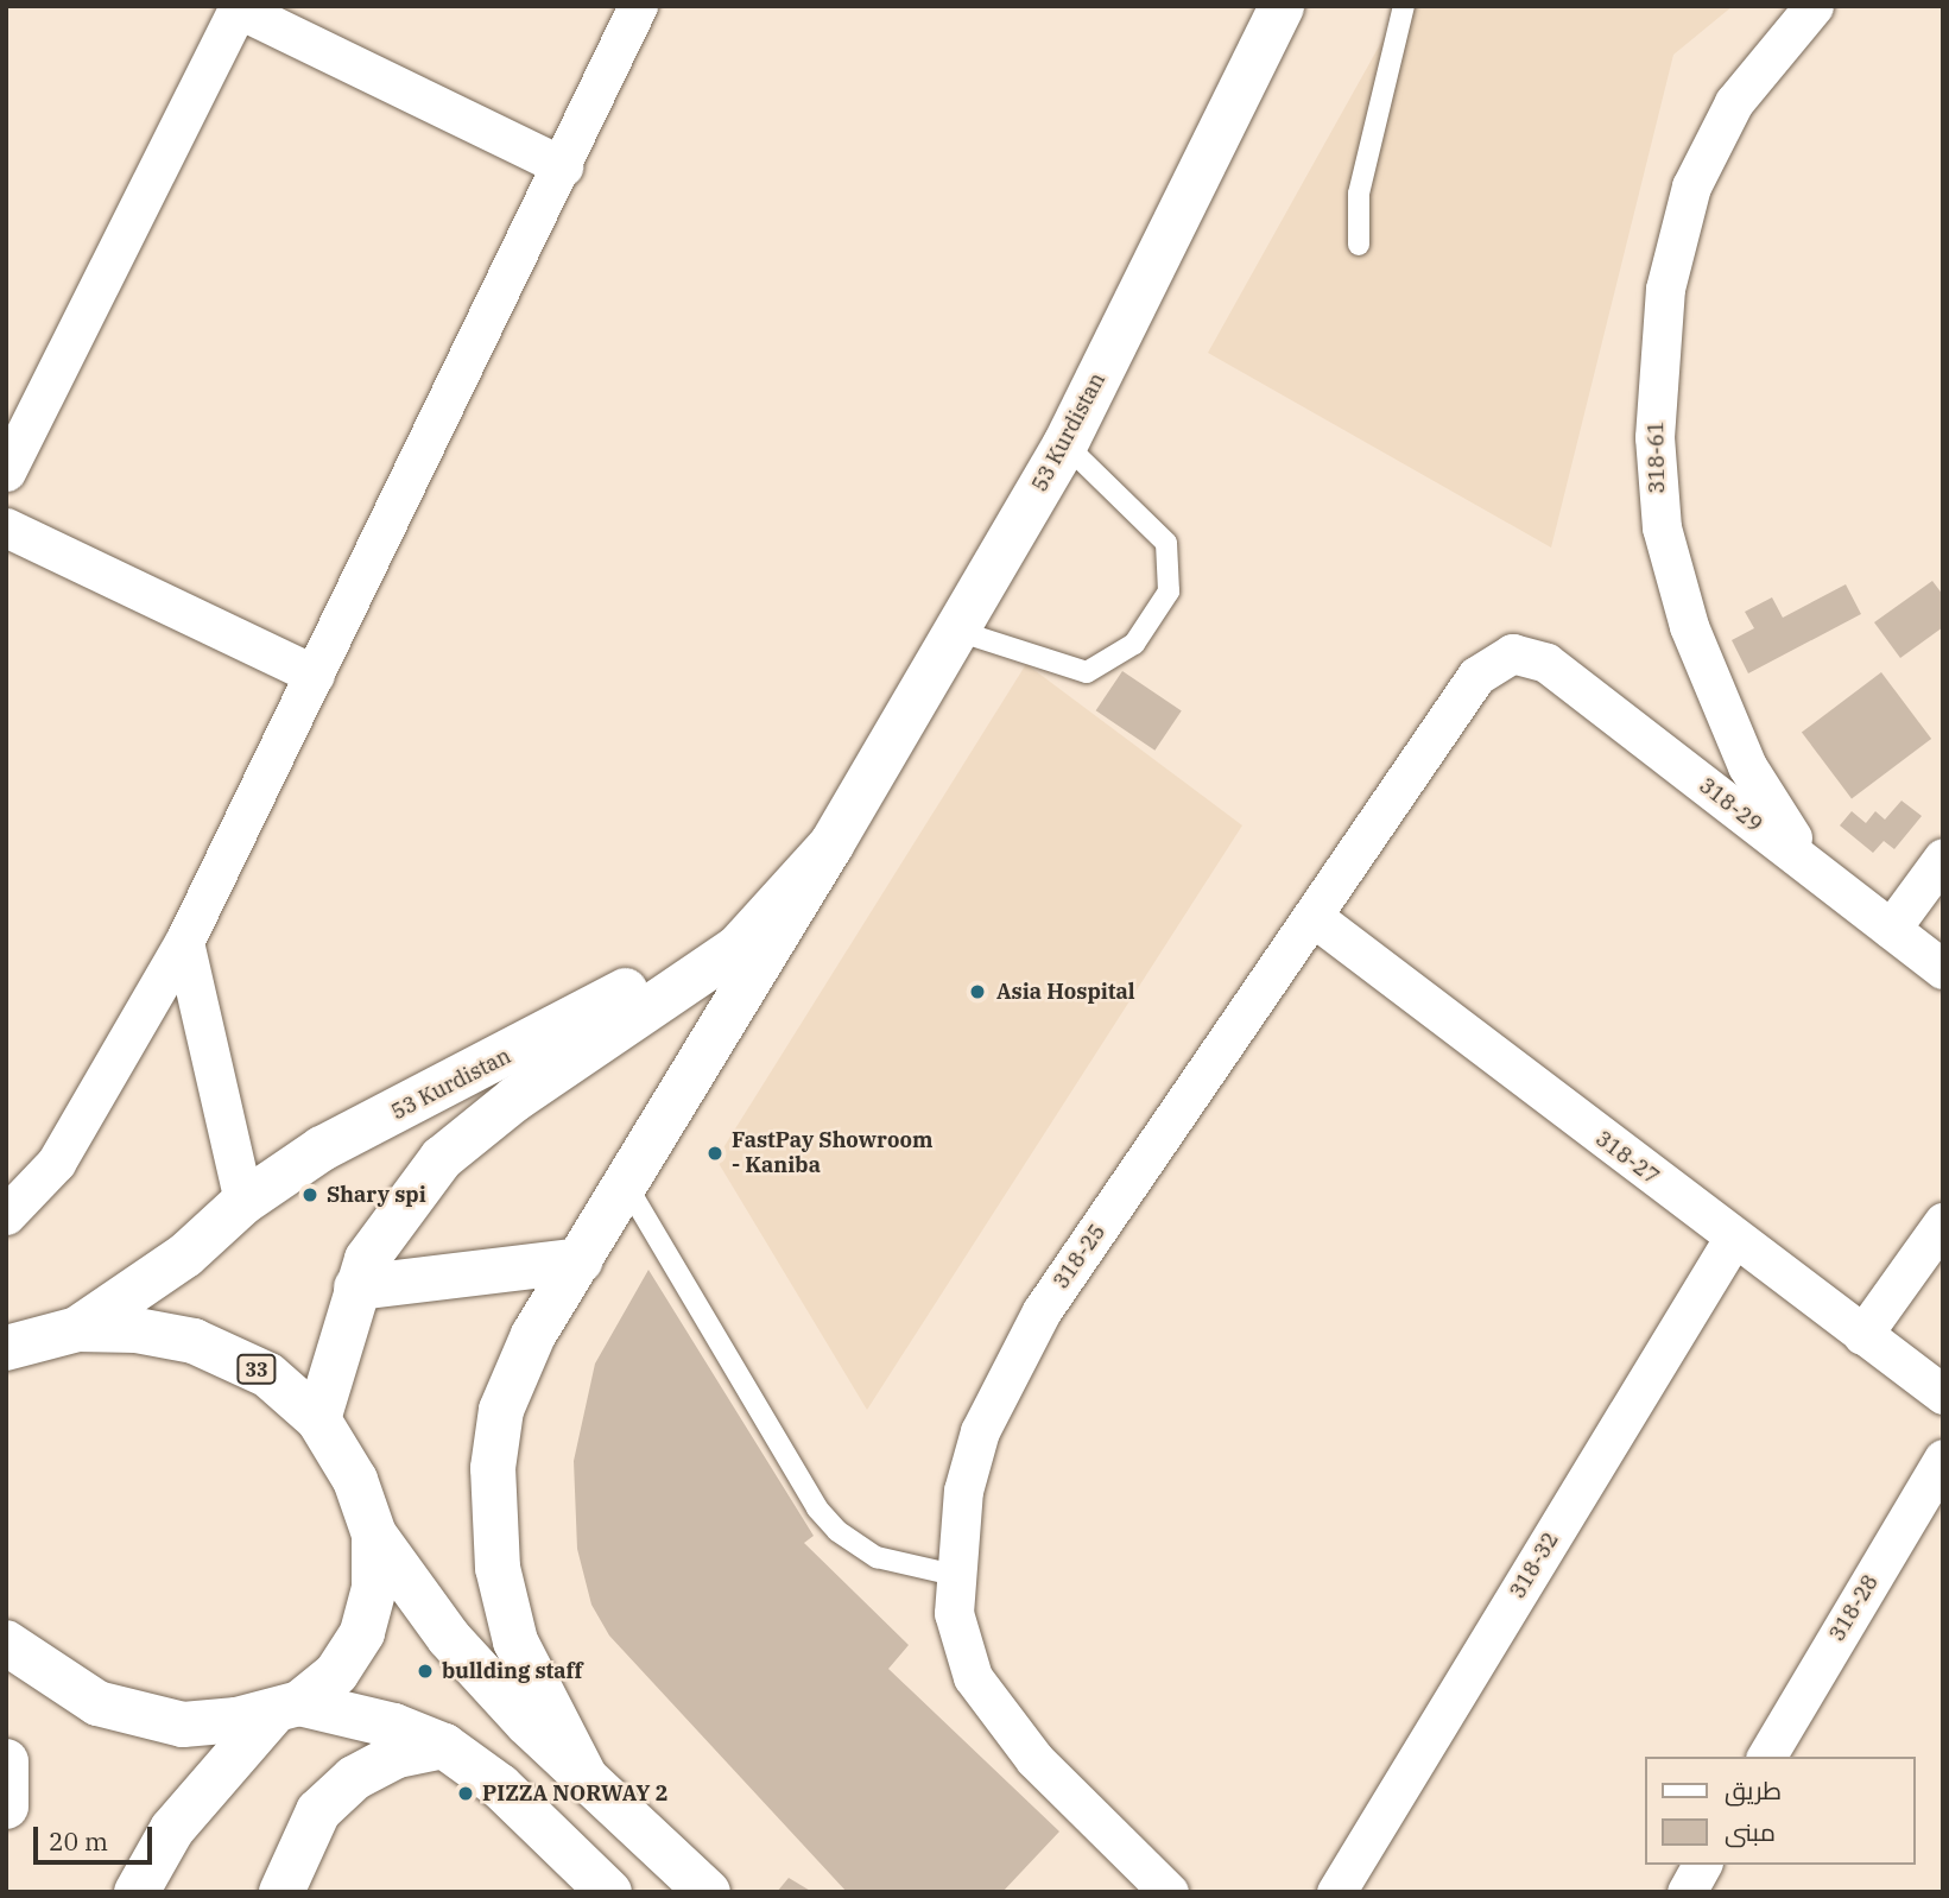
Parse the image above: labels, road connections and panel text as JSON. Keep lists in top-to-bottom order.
{
  "streets": {
    "main road": ["53 Kurdistan", "33"],
    "street": [
      "318-61",
      "318-29",
      "318-27",
      "318-25",
      "318-32",
      "318-28"
    ]
  },
  "crossings": [
    ["53 Kurdistan", "33"],
    ["318-61", "318-29"],
    ["318-29", "318-25"],
    ["318-27", "318-25"],
    ["318-27", "318-32"]
  ],
  "places": [
    "Asia Hospital",
    "FastPay Showroom - Kaniba",
    "Shary spi",
    "bullding staff",
    "PIZZA NORWAY 2"
  ],
  "legend": ["طريق", "مبنى"],
  "scale_bar": "20 m"
}
